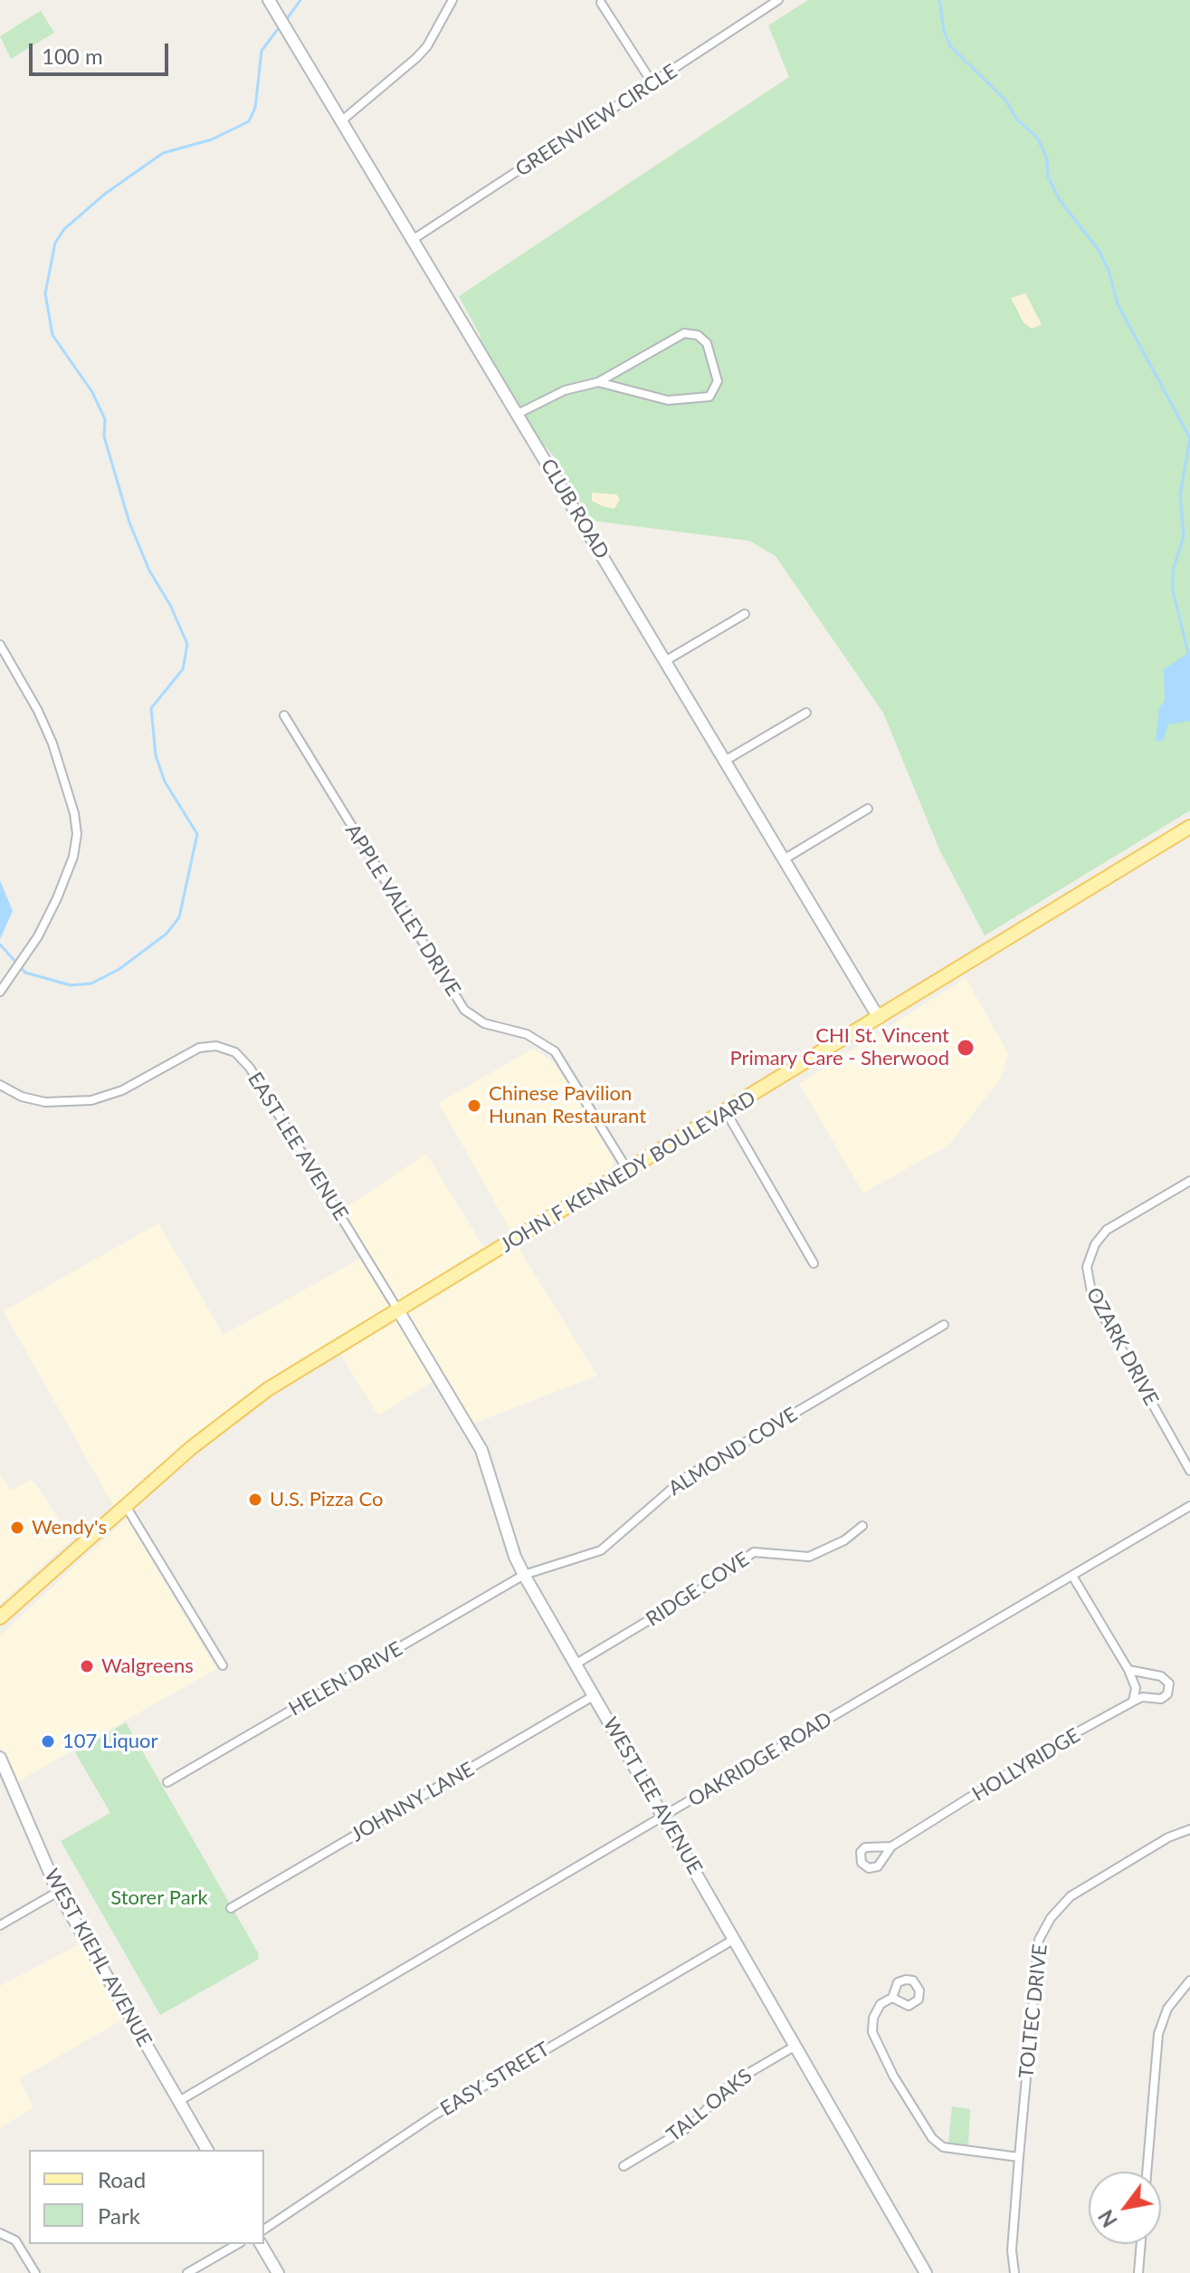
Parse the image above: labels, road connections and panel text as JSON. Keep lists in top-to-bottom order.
{
  "streets": {
    "main road": ["JOHN F KENNEDY BOULEVARD"],
    "street": [
      "GREENVIEW CIRCLE",
      "CLUB ROAD",
      "APPLE VALLEY DRIVE",
      "EAST LEE AVENUE",
      "OZARK DRIVE",
      "ALMOND COVE",
      "RIDGE COVE",
      "HELEN DRIVE",
      "OAKRIDGE ROAD",
      "HOLLYRIDGE",
      "WEST LEE AVENUE",
      "JOHNNY LANE",
      "WEST KIEHL AVENUE",
      "TOLTEC DRIVE",
      "EASY STREET",
      "TALL OAKS"
    ]
  },
  "crossings": [
    ["GREENVIEW CIRCLE", "CLUB ROAD"],
    ["CLUB ROAD", "JOHN F KENNEDY BOULEVARD"],
    ["APPLE VALLEY DRIVE", "JOHN F KENNEDY BOULEVARD"],
    ["EAST LEE AVENUE", "JOHN F KENNEDY BOULEVARD"],
    ["EAST LEE AVENUE", "WEST LEE AVENUE"],
    ["JOHN F KENNEDY BOULEVARD", "WEST LEE AVENUE"],
    ["ALMOND COVE", "HELEN DRIVE"],
    ["ALMOND COVE", "WEST LEE AVENUE"],
    ["RIDGE COVE", "WEST LEE AVENUE"],
    ["HELEN DRIVE", "WEST LEE AVENUE"],
    ["OAKRIDGE ROAD", "WEST LEE AVENUE"],
    ["OAKRIDGE ROAD", "WEST KIEHL AVENUE"],
    ["WEST LEE AVENUE", "JOHNNY LANE"],
    ["WEST LEE AVENUE", "EASY STREET"],
    ["WEST LEE AVENUE", "TALL OAKS"]
  ],
  "parks": ["Storer Park"],
  "places": [
    "CHI St. Vincent Primary Care - Sherwood",
    "Chinese Pavilion Hunan Restaurant",
    "U.S. Pizza Co",
    "Wendy's",
    "Walgreens",
    "107 Liquor"
  ],
  "legend": ["Road", "Park"],
  "scale_bar": "100 m",
  "north": "bottom left"
}
